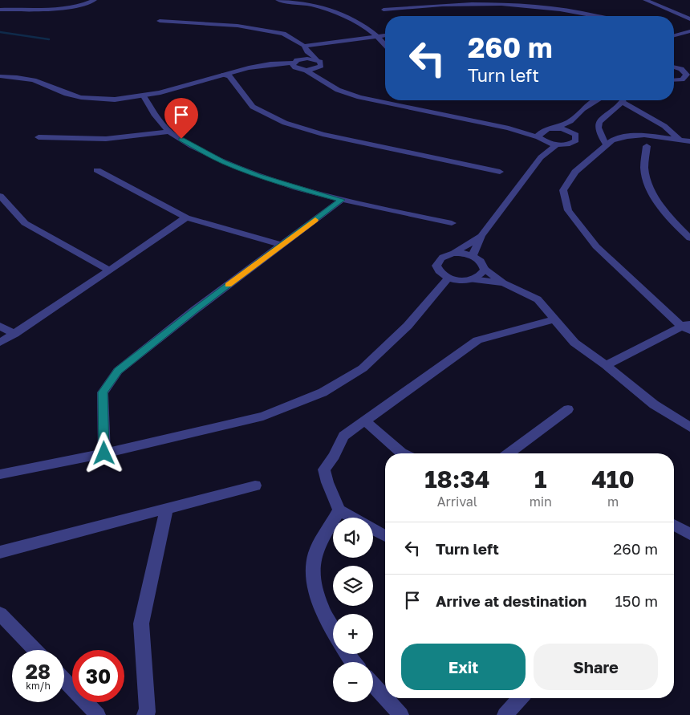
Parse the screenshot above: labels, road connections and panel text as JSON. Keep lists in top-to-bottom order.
{
  "page": {
    "turn": ["260 m", "Turn left"],
    "eta": [
      "18:34",
      "Arrival",
      "1",
      "min",
      "410",
      "m"
    ],
    "map_buttons": ["+", "−"],
    "list": [
      {
        "name": "Turn left",
        "value": "260 m"
      },
      {
        "name": "Arrive at destination",
        "value": "150 m"
      }
    ],
    "buttons": ["Exit", "Share"],
    "speed": "28 km/h",
    "limit": "30"
  }
}
